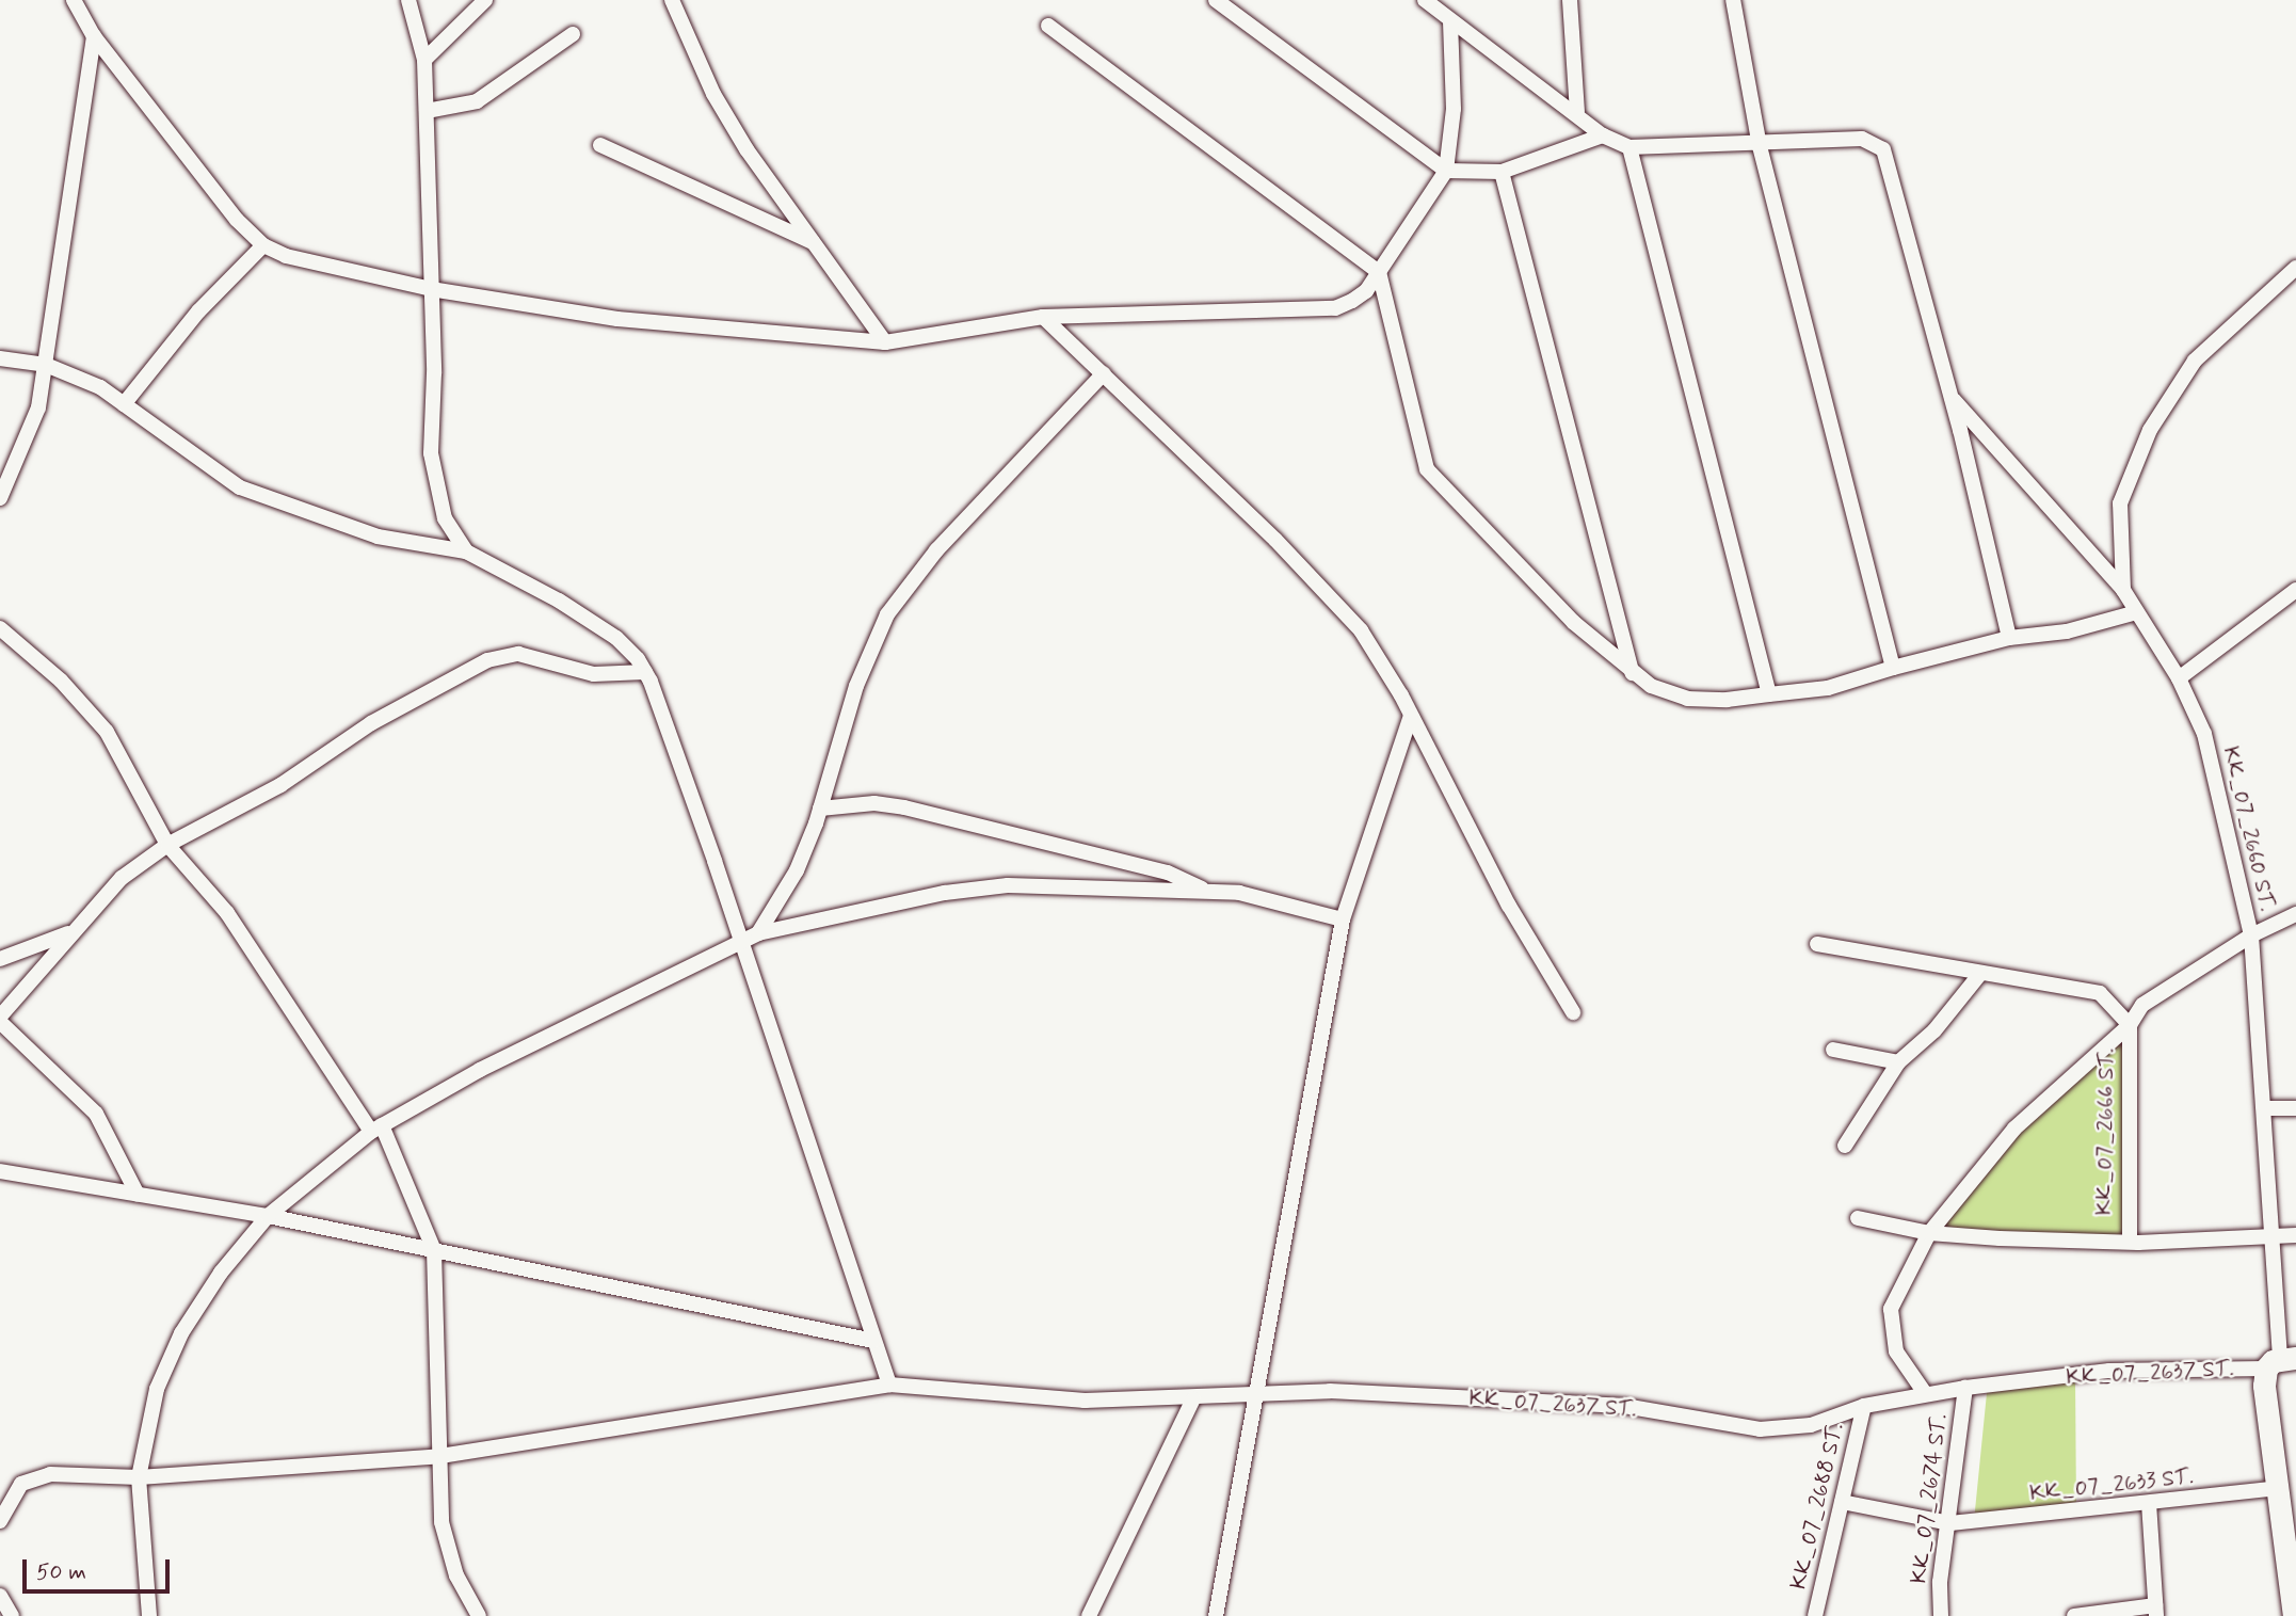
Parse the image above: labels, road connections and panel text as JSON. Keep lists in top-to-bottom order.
{
  "streets": {
    "street": [
      "KK_07_2660 ST.",
      "KK_07_2666 ST.",
      "KK_07_2637 ST.",
      "KK_07_2633 ST.",
      "KK_07_2674 ST.",
      "KK_07_2688 ST."
    ]
  },
  "crossings": [
    ["KK_07_2660 ST.", "KK_07_2637 ST."],
    ["KK_07_2637 ST.", "KK_07_2674 ST."],
    ["KK_07_2637 ST.", "KK_07_2688 ST."],
    ["KK_07_2633 ST.", "KK_07_2674 ST."],
    ["KK_07_2633 ST.", "KK_07_2688 ST."]
  ],
  "scale_bar": "50 m"
}
